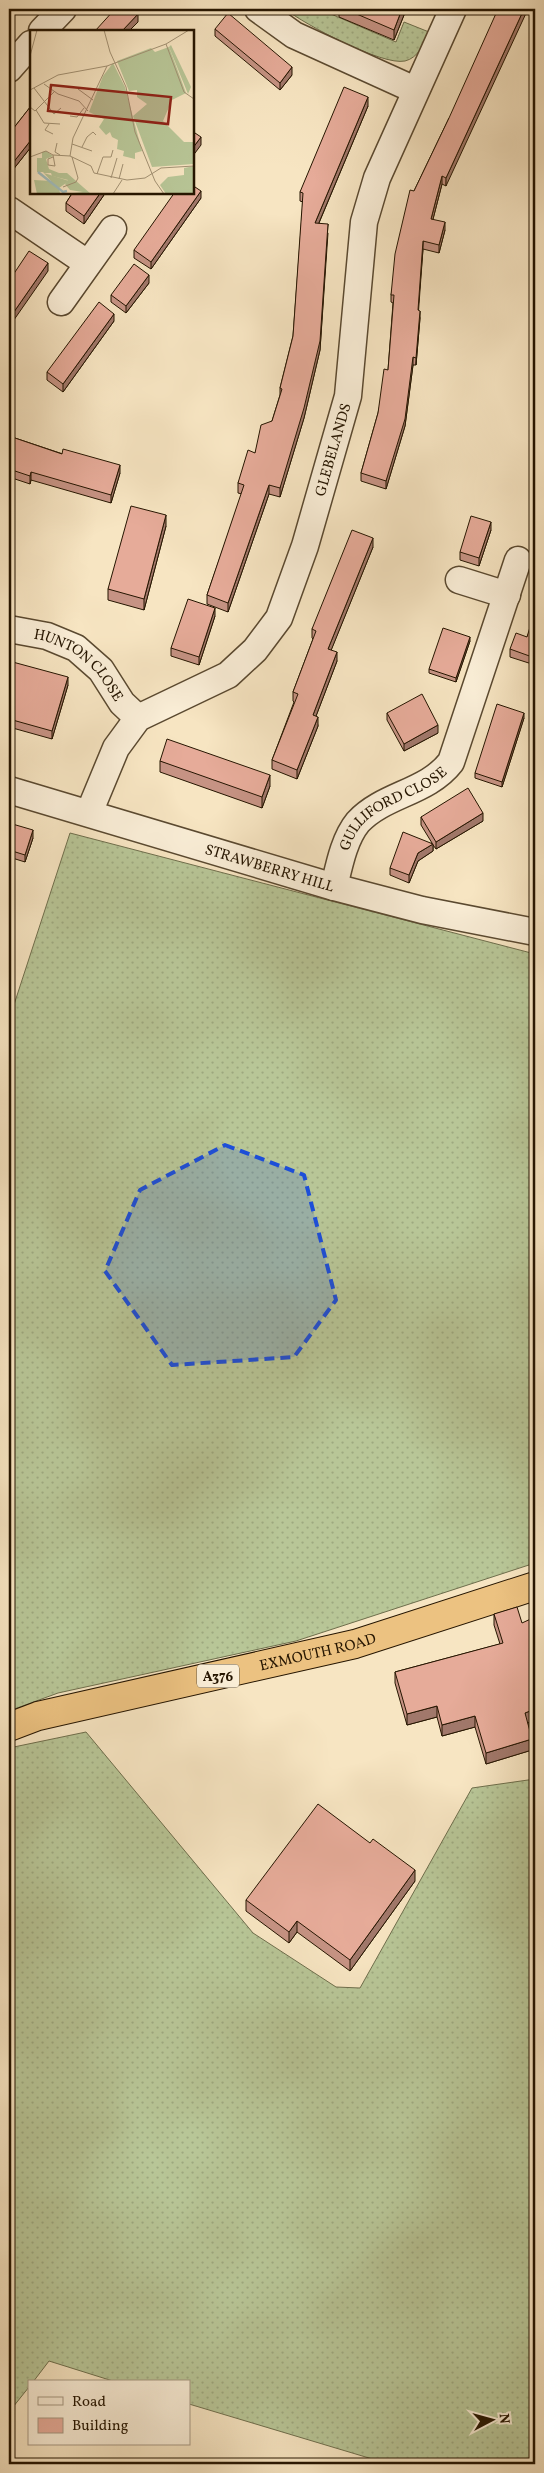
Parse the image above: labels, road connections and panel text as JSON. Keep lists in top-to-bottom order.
{
  "streets": {
    "highway": ["EXMOUTH ROAD", "A376"],
    "street": [
      "GLEBELANDS",
      "HUNTON CLOSE",
      "GULLIFORD CLOSE",
      "STRAWBERRY HILL"
    ]
  },
  "crossings": [
    ["GLEBELANDS", "HUNTON CLOSE"],
    ["GLEBELANDS", "STRAWBERRY HILL"],
    ["GULLIFORD CLOSE", "STRAWBERRY HILL"]
  ],
  "legend": ["Road", "Building"],
  "north": "right"
}
